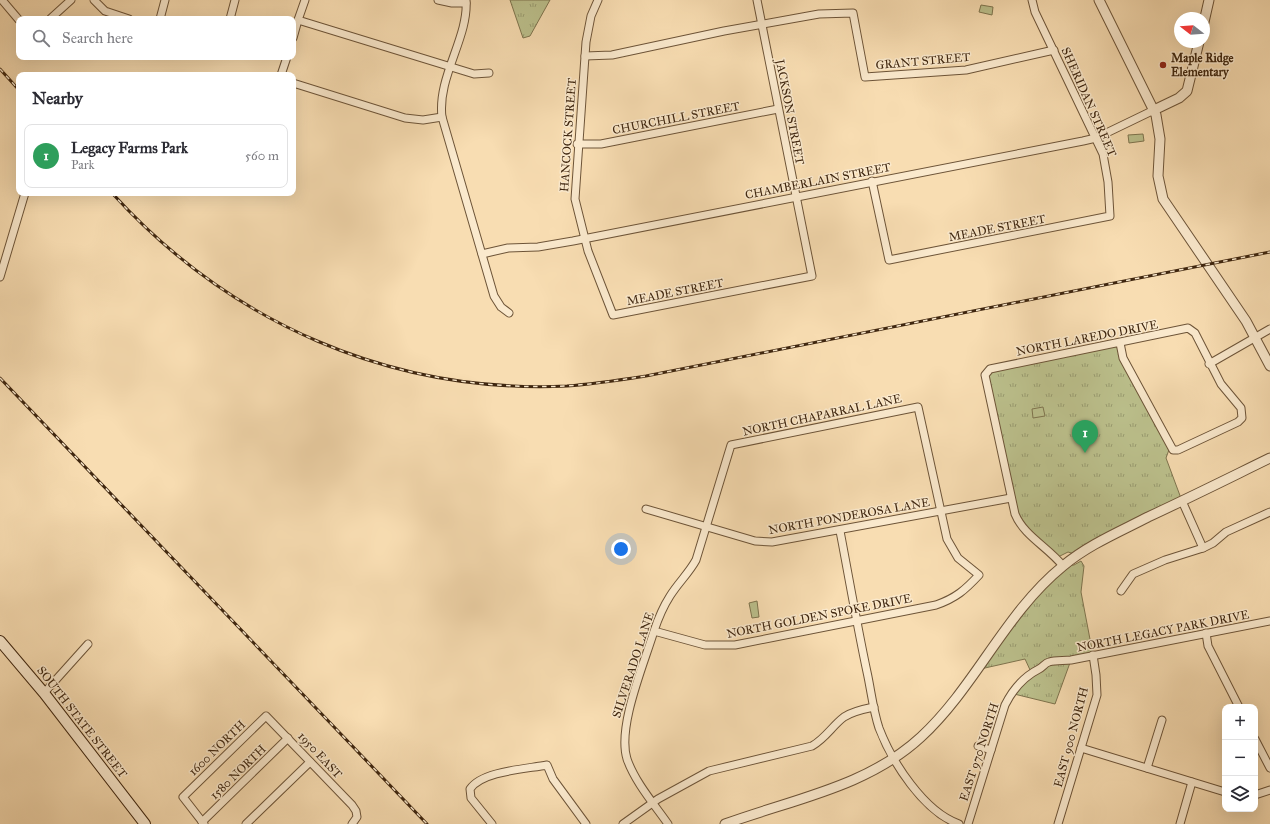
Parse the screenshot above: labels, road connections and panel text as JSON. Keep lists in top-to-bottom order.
{
  "streets": {
    "main road": ["SOUTH STATE STREET"],
    "street": [
      "GRANT STREET",
      "SHERIDAN STREET",
      "JACKSON STREET",
      "CHURCHILL STREET",
      "HANCOCK STREET",
      "CHAMBERLAIN STREET",
      "MEADE STREET",
      "NORTH LAREDO DRIVE",
      "NORTH CHAPARRAL LANE",
      "NORTH PONDEROSA LANE",
      "NORTH GOLDEN SPOKE DRIVE",
      "NORTH LEGACY PARK DRIVE",
      "SILVERADO LANE",
      "EAST 900 NORTH",
      "1600 NORTH",
      "EAST 970 NORTH",
      "1950 EAST",
      "1580 NORTH"
    ]
  },
  "crossings": [
    ["GRANT STREET", "SHERIDAN STREET"],
    ["GRANT STREET", "JACKSON STREET"],
    ["GRANT STREET", "HANCOCK STREET"],
    ["SHERIDAN STREET", "CHAMBERLAIN STREET"],
    ["SHERIDAN STREET", "MEADE STREET"],
    ["JACKSON STREET", "CHURCHILL STREET"],
    ["JACKSON STREET", "CHAMBERLAIN STREET"],
    ["JACKSON STREET", "MEADE STREET"],
    ["CHURCHILL STREET", "HANCOCK STREET"],
    ["HANCOCK STREET", "CHAMBERLAIN STREET"],
    ["HANCOCK STREET", "MEADE STREET"],
    ["CHAMBERLAIN STREET", "MEADE STREET"],
    ["NORTH LAREDO DRIVE", "NORTH PONDEROSA LANE"],
    ["NORTH CHAPARRAL LANE", "NORTH PONDEROSA LANE"],
    ["NORTH CHAPARRAL LANE", "NORTH GOLDEN SPOKE DRIVE"],
    ["NORTH CHAPARRAL LANE", "SILVERADO LANE"],
    ["NORTH PONDEROSA LANE", "NORTH GOLDEN SPOKE DRIVE"],
    ["NORTH PONDEROSA LANE", "SILVERADO LANE"],
    ["NORTH GOLDEN SPOKE DRIVE", "SILVERADO LANE"],
    ["NORTH LEGACY PARK DRIVE", "EAST 900 NORTH"],
    ["NORTH LEGACY PARK DRIVE", "EAST 970 NORTH"],
    ["1600 NORTH", "1950 EAST"],
    ["1600 NORTH", "1580 NORTH"],
    ["1950 EAST", "1580 NORTH"]
  ],
  "places": ["Maple Ridge Elementary"],
  "north": "left",
  "page": {
    "search": "Search here",
    "heading": "Nearby",
    "list": [
      {
        "mark": "1",
        "name": "Legacy Farms Park",
        "note": "Park",
        "value": "560 m"
      }
    ],
    "pins": "1",
    "map_buttons": ["+", "−"]
  }
}
